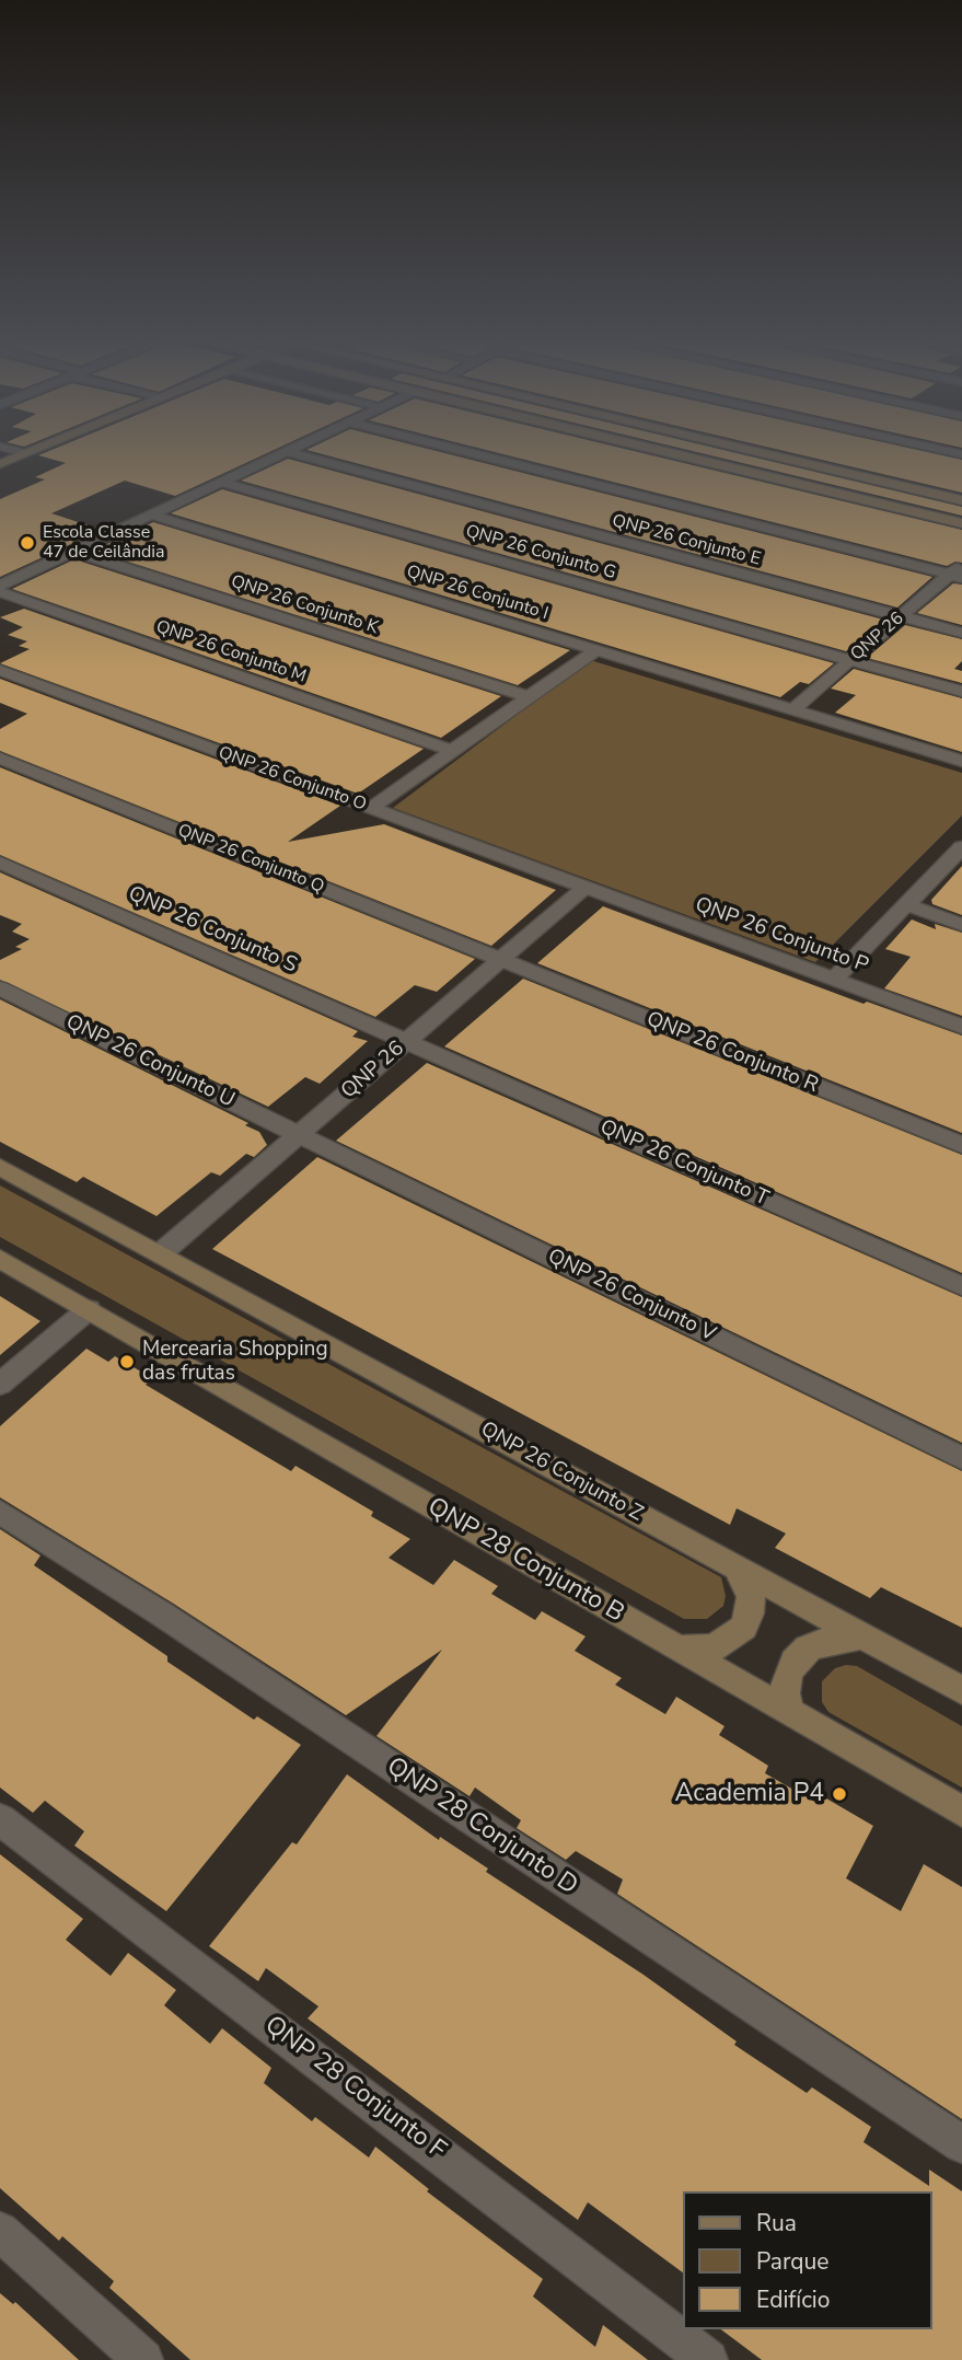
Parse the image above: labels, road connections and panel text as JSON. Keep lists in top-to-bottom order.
{
  "streets": {
    "street": [
      "QNP 26 Conjunto E",
      "QNP 26 Conjunto G",
      "QNP 26 Conjunto I",
      "QNP 26 Conjunto K",
      "QNP 26",
      "QNP 26 Conjunto M",
      "QNP 26 Conjunto O",
      "QNP 26 Conjunto Q",
      "QNP 26 Conjunto S",
      "QNP 26 Conjunto P",
      "QNP 26 Conjunto R",
      "QNP 26 Conjunto U",
      "QNP 26 Conjunto T",
      "QNP 26 Conjunto V",
      "QNP 26 Conjunto Z",
      "QNP 28 Conjunto B",
      "QNP 28 Conjunto D",
      "QNP 28 Conjunto F"
    ]
  },
  "crossings": [
    ["QNP 26 Conjunto E", "QNP 26"],
    ["QNP 26 Conjunto G", "QNP 26"],
    ["QNP 26 Conjunto I", "QNP 26"],
    ["QNP 26", "QNP 26 Conjunto O"],
    ["QNP 26", "QNP 26 Conjunto Q"],
    ["QNP 26", "QNP 26 Conjunto S"],
    ["QNP 26", "QNP 26 Conjunto P"],
    ["QNP 26", "QNP 26 Conjunto R"],
    ["QNP 26", "QNP 26 Conjunto U"],
    ["QNP 26", "QNP 26 Conjunto T"],
    ["QNP 26", "QNP 26 Conjunto V"],
    ["QNP 26", "QNP 26 Conjunto Z"],
    ["QNP 26 Conjunto O", "QNP 26 Conjunto P"],
    ["QNP 26 Conjunto Q", "QNP 26 Conjunto R"],
    ["QNP 26 Conjunto S", "QNP 26 Conjunto T"],
    ["QNP 26 Conjunto U", "QNP 26 Conjunto V"]
  ],
  "places": ["Escola Classe 47 de Ceilândia", "Mercearia Shopping das frutas", "Academia P4"],
  "legend": ["Rua", "Parque", "Edifício"]
}
